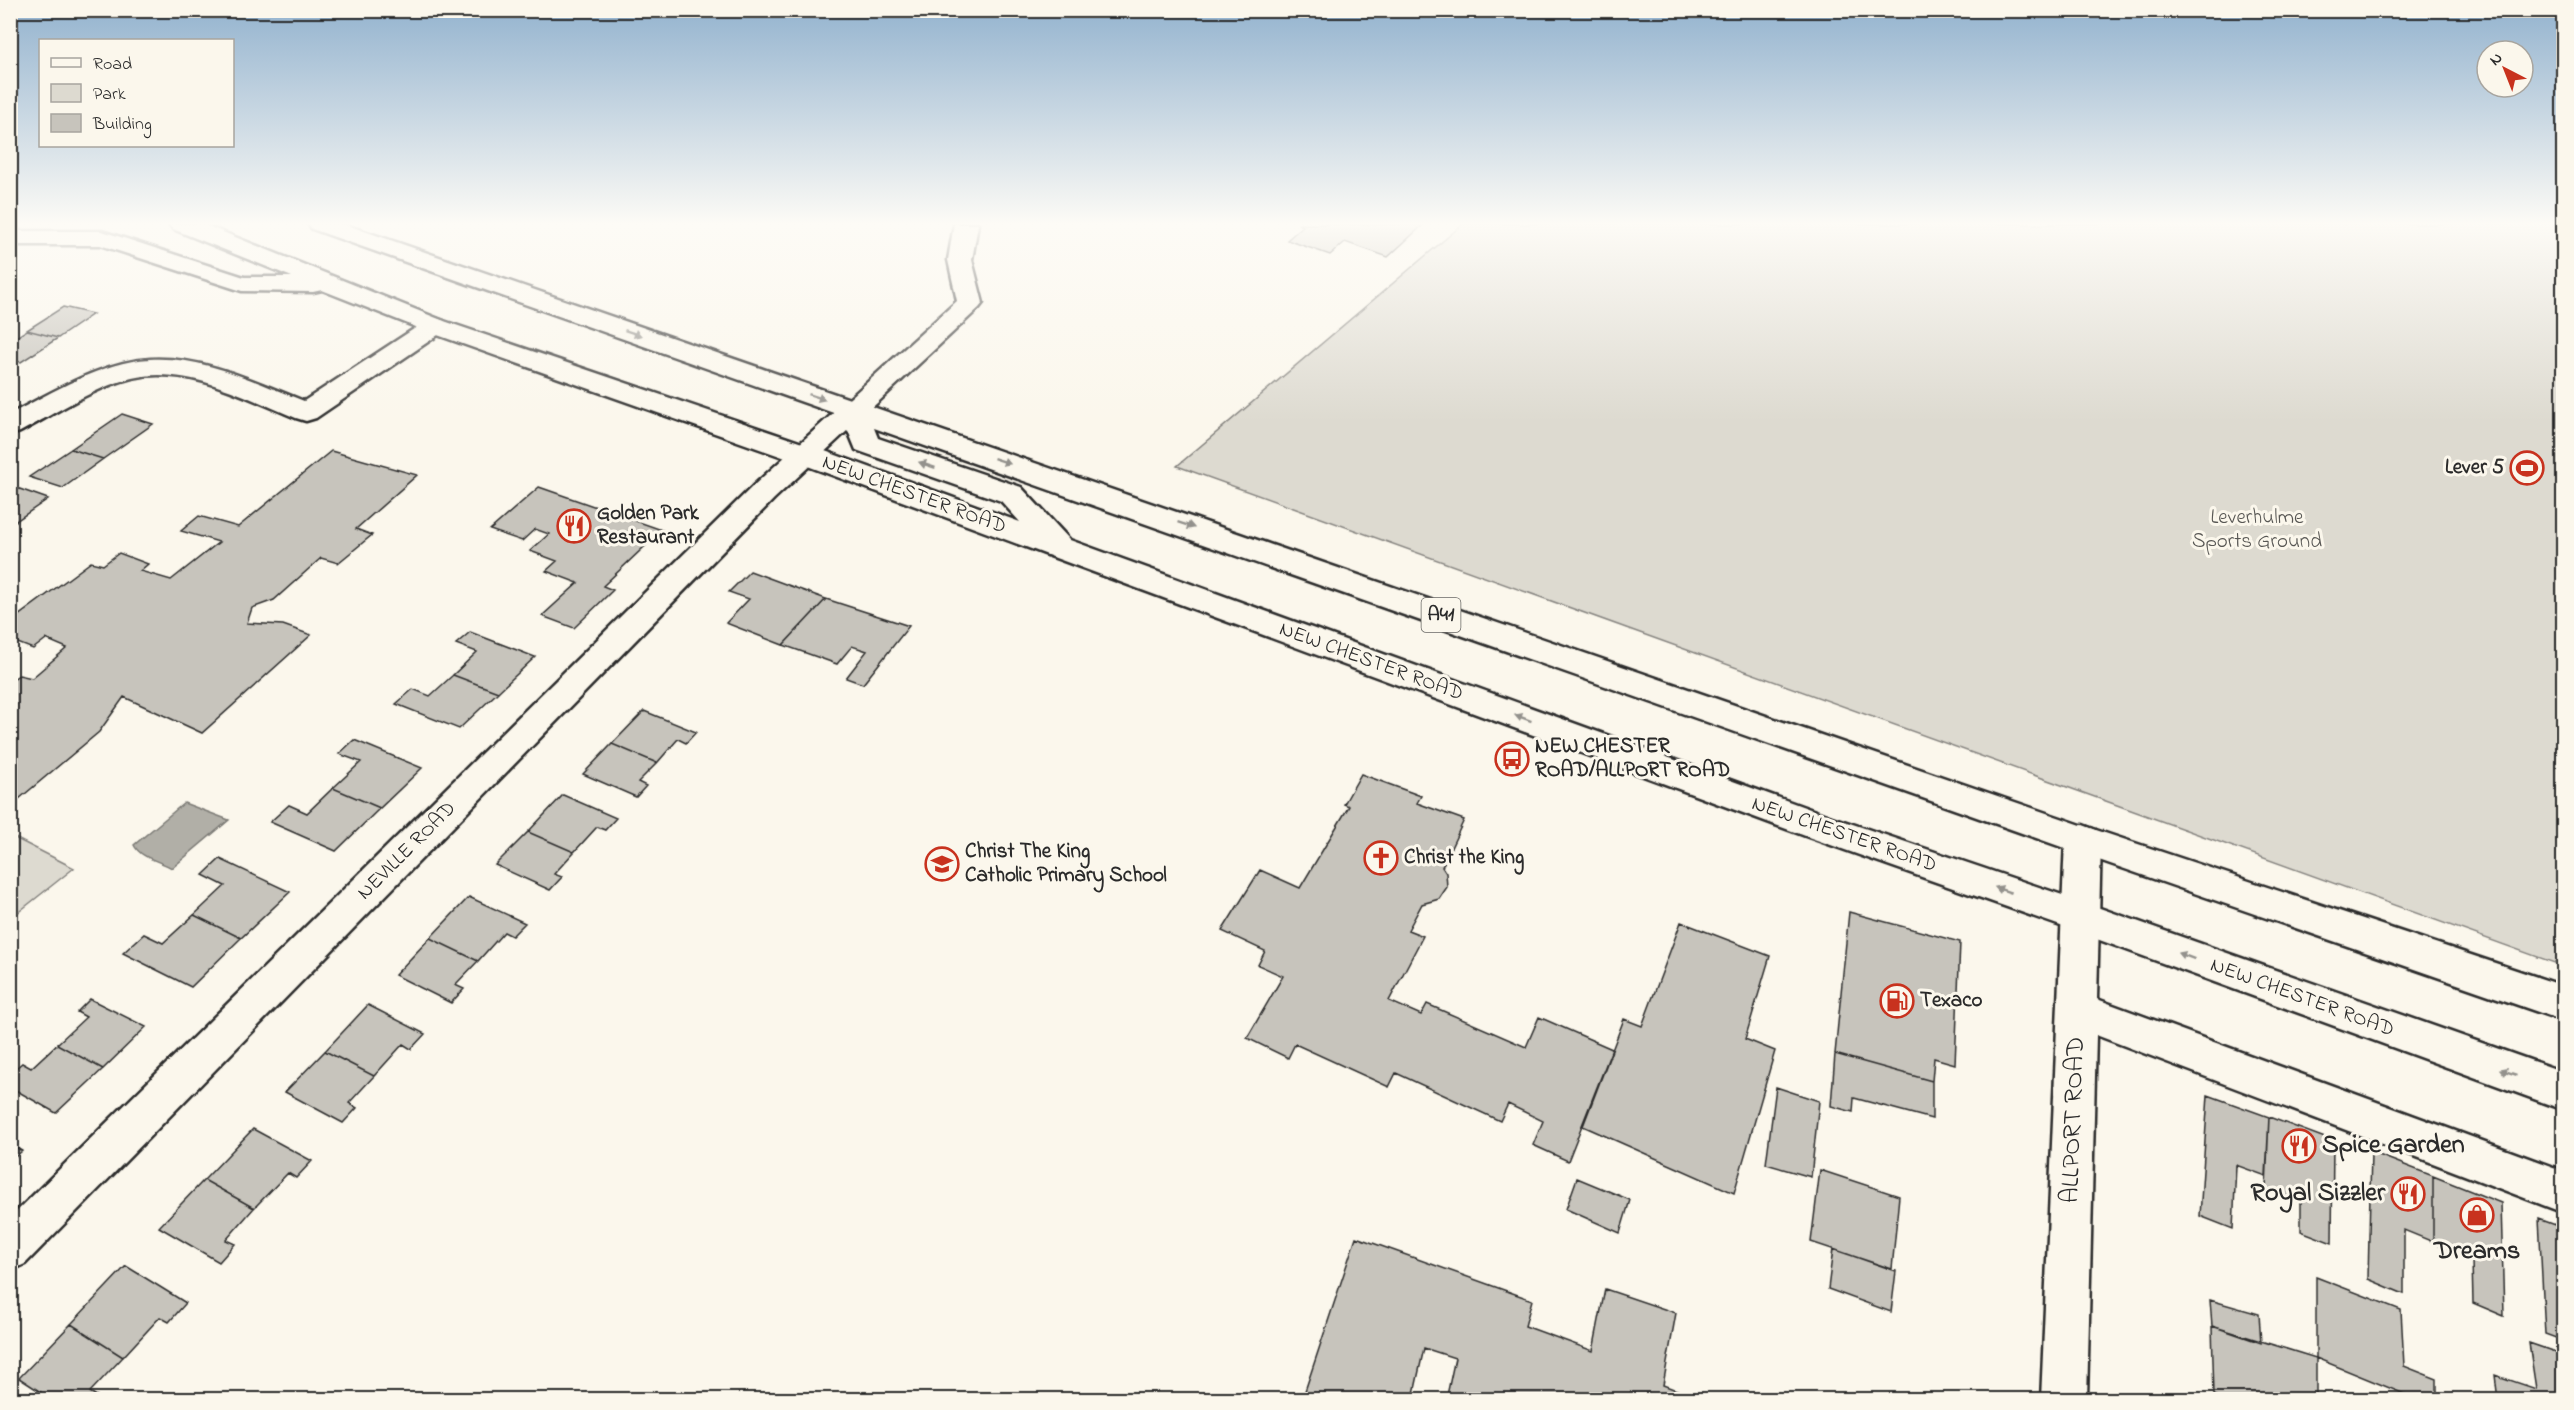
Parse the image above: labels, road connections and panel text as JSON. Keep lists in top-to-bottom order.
{
  "streets": {
    "main road": [
      "NEW CHESTER ROAD",
      "A41",
      "NEVILLE ROAD",
      "ALLPORT ROAD"
    ]
  },
  "crossings": [
    ["NEW CHESTER ROAD", "NEVILLE ROAD"],
    ["NEW CHESTER ROAD", "ALLPORT ROAD"],
    ["A41", "NEVILLE ROAD"],
    ["A41", "ALLPORT ROAD"]
  ],
  "parks": ["Leverhulme Sports Ground"],
  "places": {
    "sports": ["Lever 5"],
    "restaurant": ["Golden Park Restaurant", "Spice Garden", "Royal Sizzler"],
    "bus stop": ["NEW CHESTER ROAD/ALLPORT ROAD"],
    "church": ["Christ the King"],
    "school or university": ["Christ The King Catholic Primary School"],
    "fuel station": ["Texaco"],
    "shop": ["Dreams"]
  },
  "legend": ["Road", "Park", "Building"],
  "north": "top left"
}
